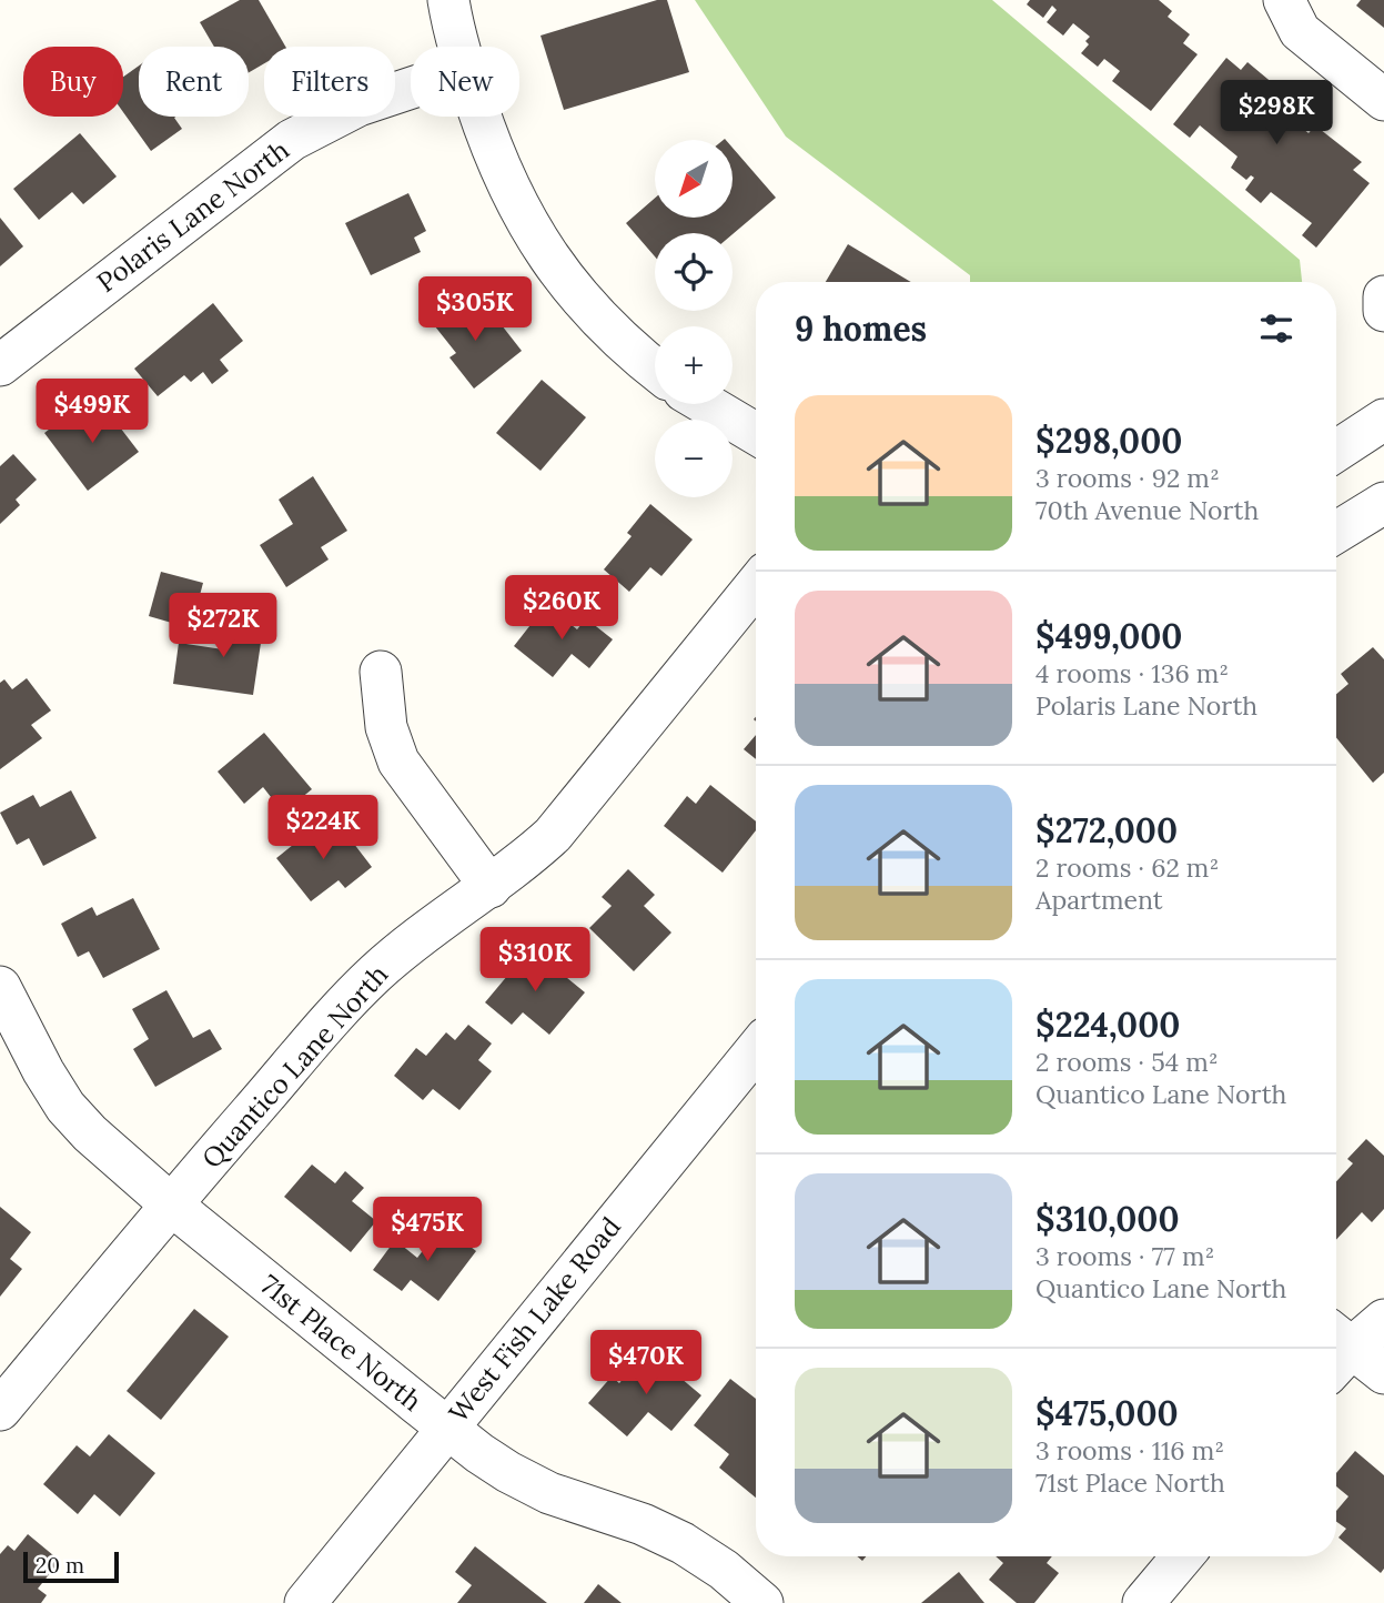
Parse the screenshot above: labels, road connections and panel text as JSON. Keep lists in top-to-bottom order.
{
  "streets": {
    "street": [
      "Polaris Lane North",
      "Quantico Lane North",
      "West Fish Lake Road",
      "71st Place North"
    ]
  },
  "crossings": [
    ["Quantico Lane North", "71st Place North"],
    ["West Fish Lake Road", "71st Place North"]
  ],
  "scale_bar": "20 m",
  "north": "bottom left",
  "page": {
    "chip": [
      "Buy",
      "Rent",
      "Filters",
      "New"
    ],
    "price": [
      "$298K",
      "$305K",
      "$499K",
      "$260K",
      "$272K",
      "$224K",
      "$310K",
      "$475K",
      "$470K"
    ],
    "map_buttons": ["+", "−"],
    "heading": "9 homes",
    "list": [
      {
        "name": "$298,000",
        "note": "3 rooms · 92 m² · 70th Avenue North"
      },
      {
        "name": "$499,000",
        "note": "4 rooms · 136 m² · Polaris Lane North"
      },
      {
        "name": "$272,000",
        "note": "2 rooms · 62 m² · Apartment"
      },
      {
        "name": "$224,000",
        "note": "2 rooms · 54 m² · Quantico Lane North"
      },
      {
        "name": "$310,000",
        "note": "3 rooms · 77 m² · Quantico Lane North"
      },
      {
        "name": "$475,000",
        "note": "3 rooms · 116 m² · 71st Place North"
      }
    ],
    "scale": "20 m"
  }
}
